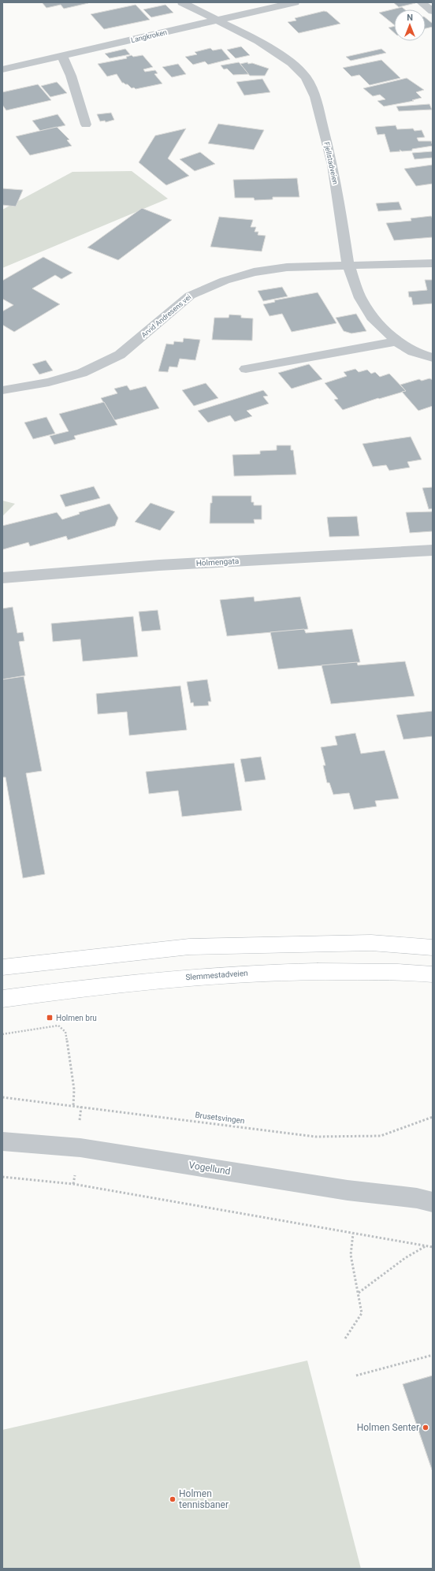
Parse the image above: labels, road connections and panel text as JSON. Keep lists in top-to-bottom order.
{
  "streets": {
    "main road": ["Slemmestadveien"],
    "street": [
      "Langkroken",
      "Fjellstadveien",
      "Arvid Andresens vei",
      "Holmengata",
      "Vogellund"
    ],
    "path": ["Brusetsvingen"]
  },
  "crossings": [
    ["Langkroken", "Fjellstadveien"],
    ["Fjellstadveien", "Arvid Andresens vei"]
  ],
  "places": {
    "transit": ["Holmen bru"],
    "other": ["Holmen Senter", "Holmen tennisbaner"]
  },
  "north": "top"
}
